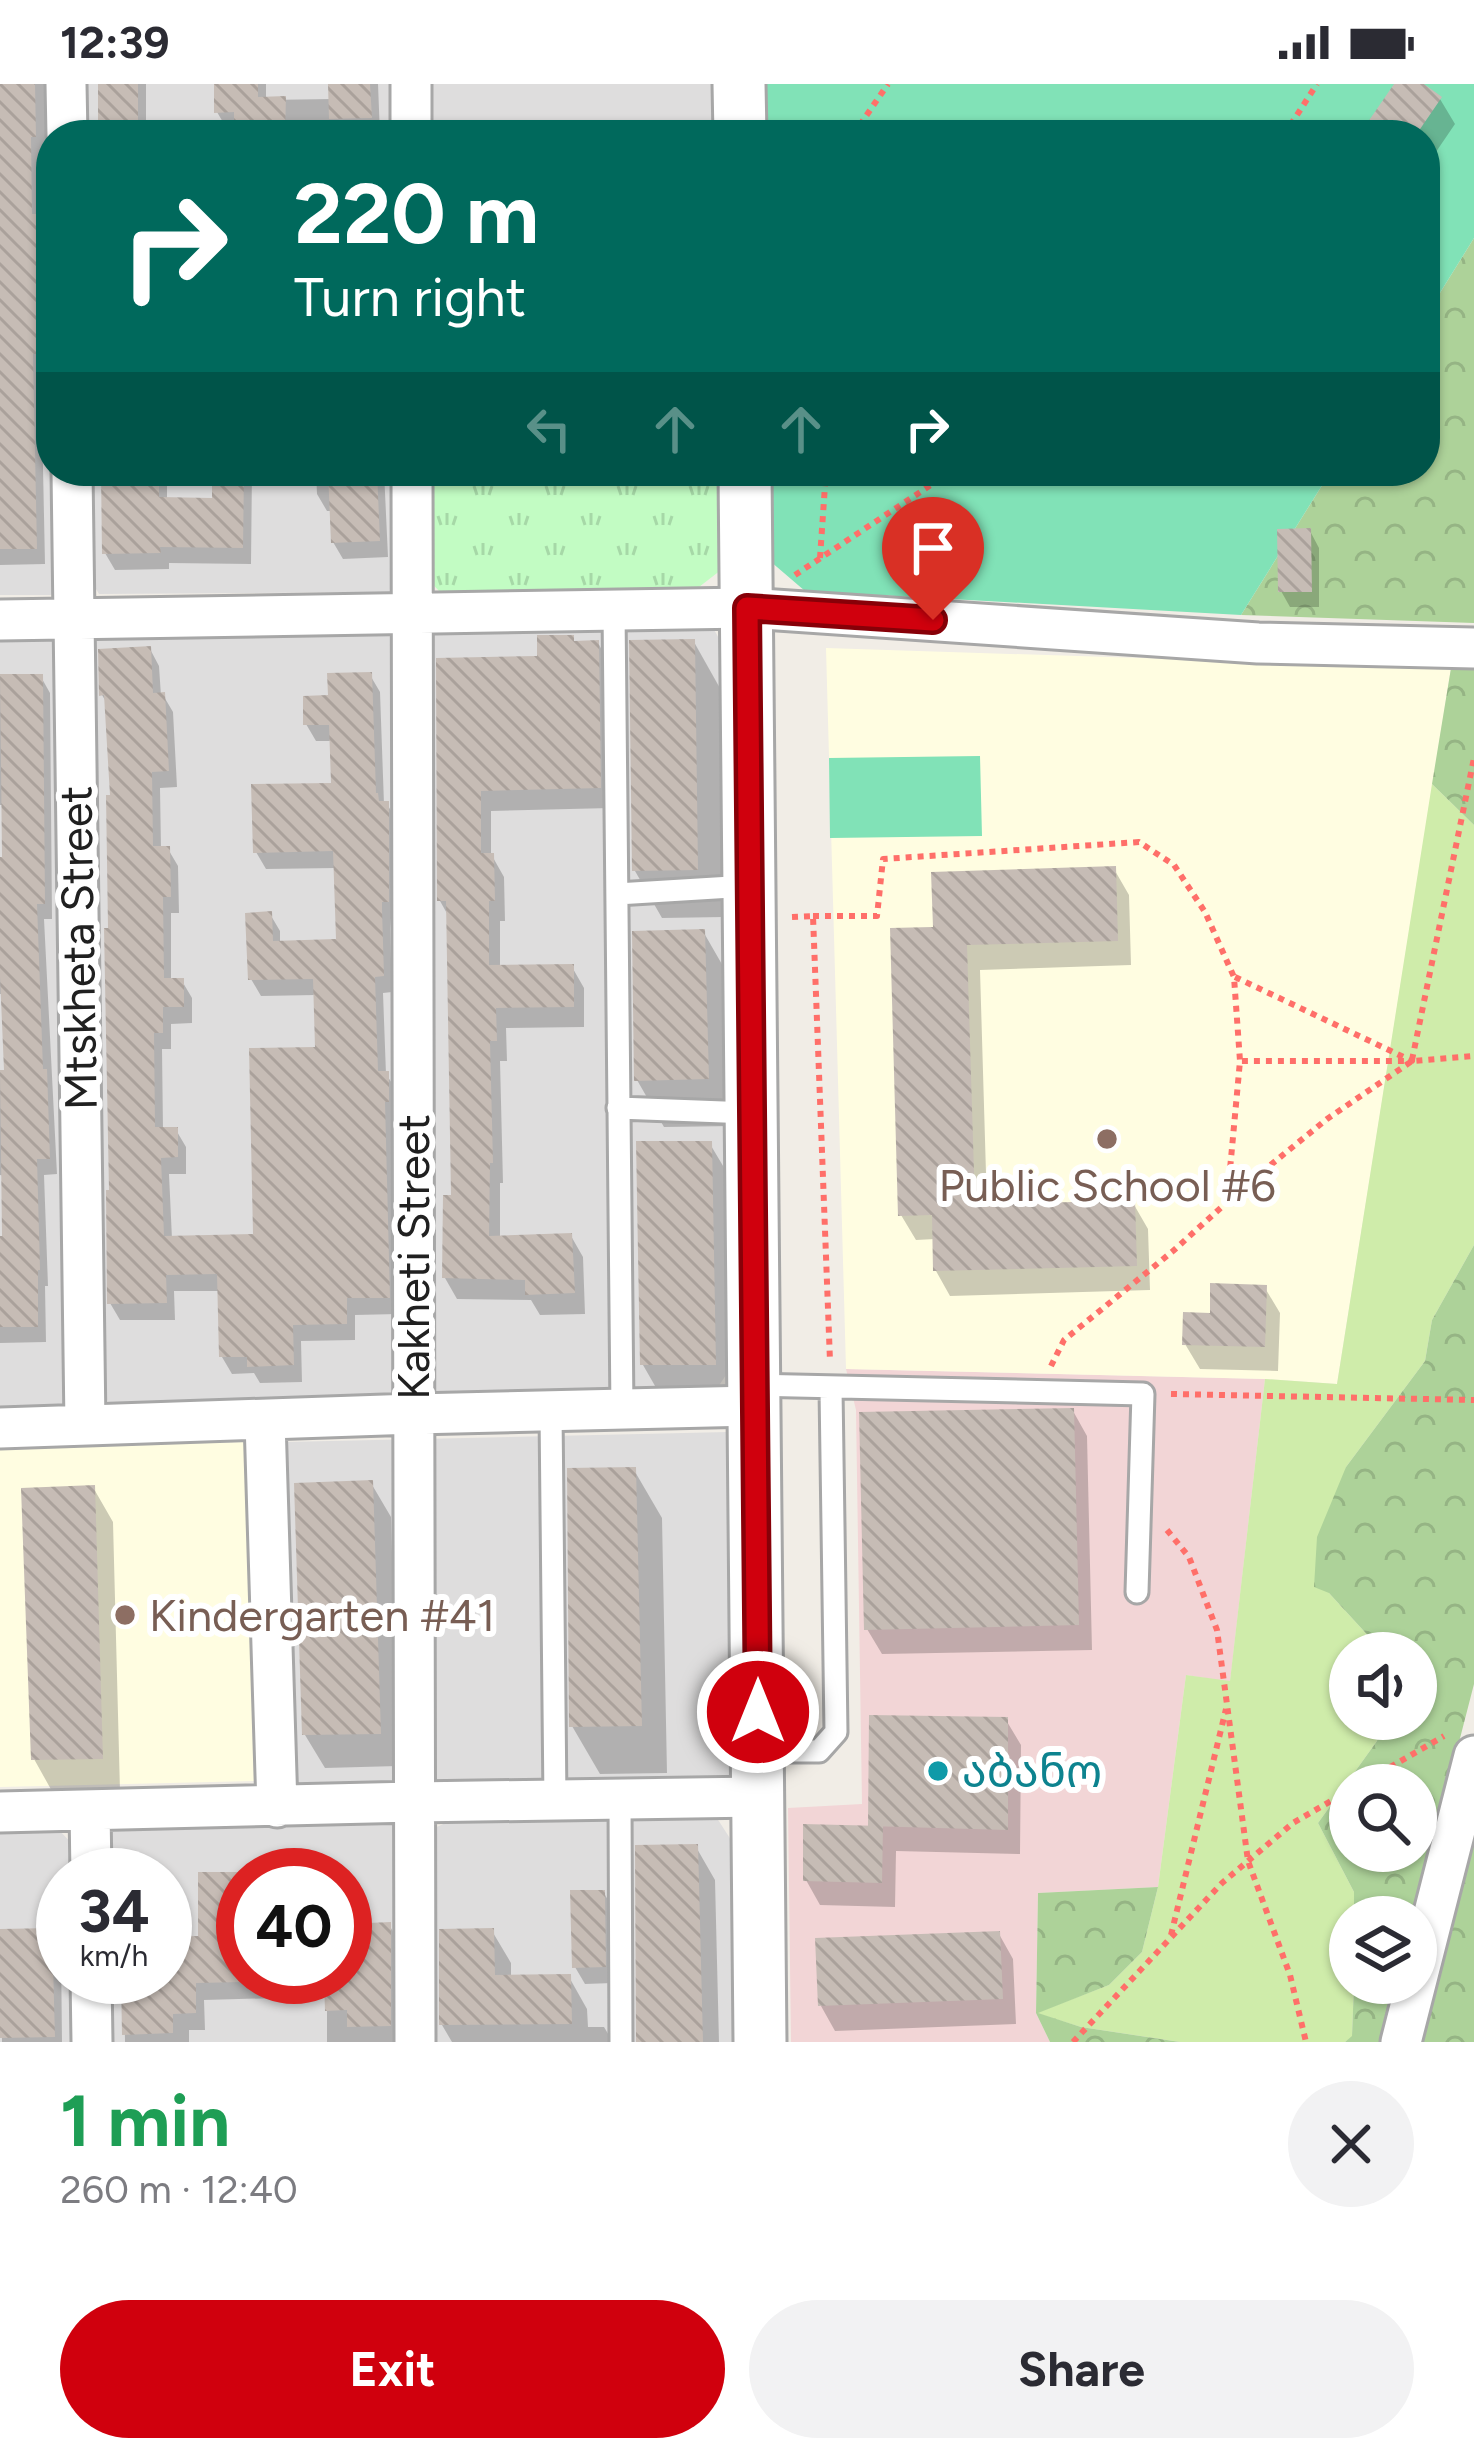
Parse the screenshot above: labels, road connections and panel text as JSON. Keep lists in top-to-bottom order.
{
  "streets": {
    "street": ["Mtskheta Street", "Kakheti Street"]
  },
  "places": ["Public School #6", "Kindergarten #41", "აბანო"],
  "page": {
    "status": "12:39",
    "turn": ["220 m", "Turn right"],
    "speed": "34 km/h",
    "limit": "40",
    "heading": ["1 min", "260 m · 12:40"],
    "buttons": ["Exit", "Share"]
  }
}
